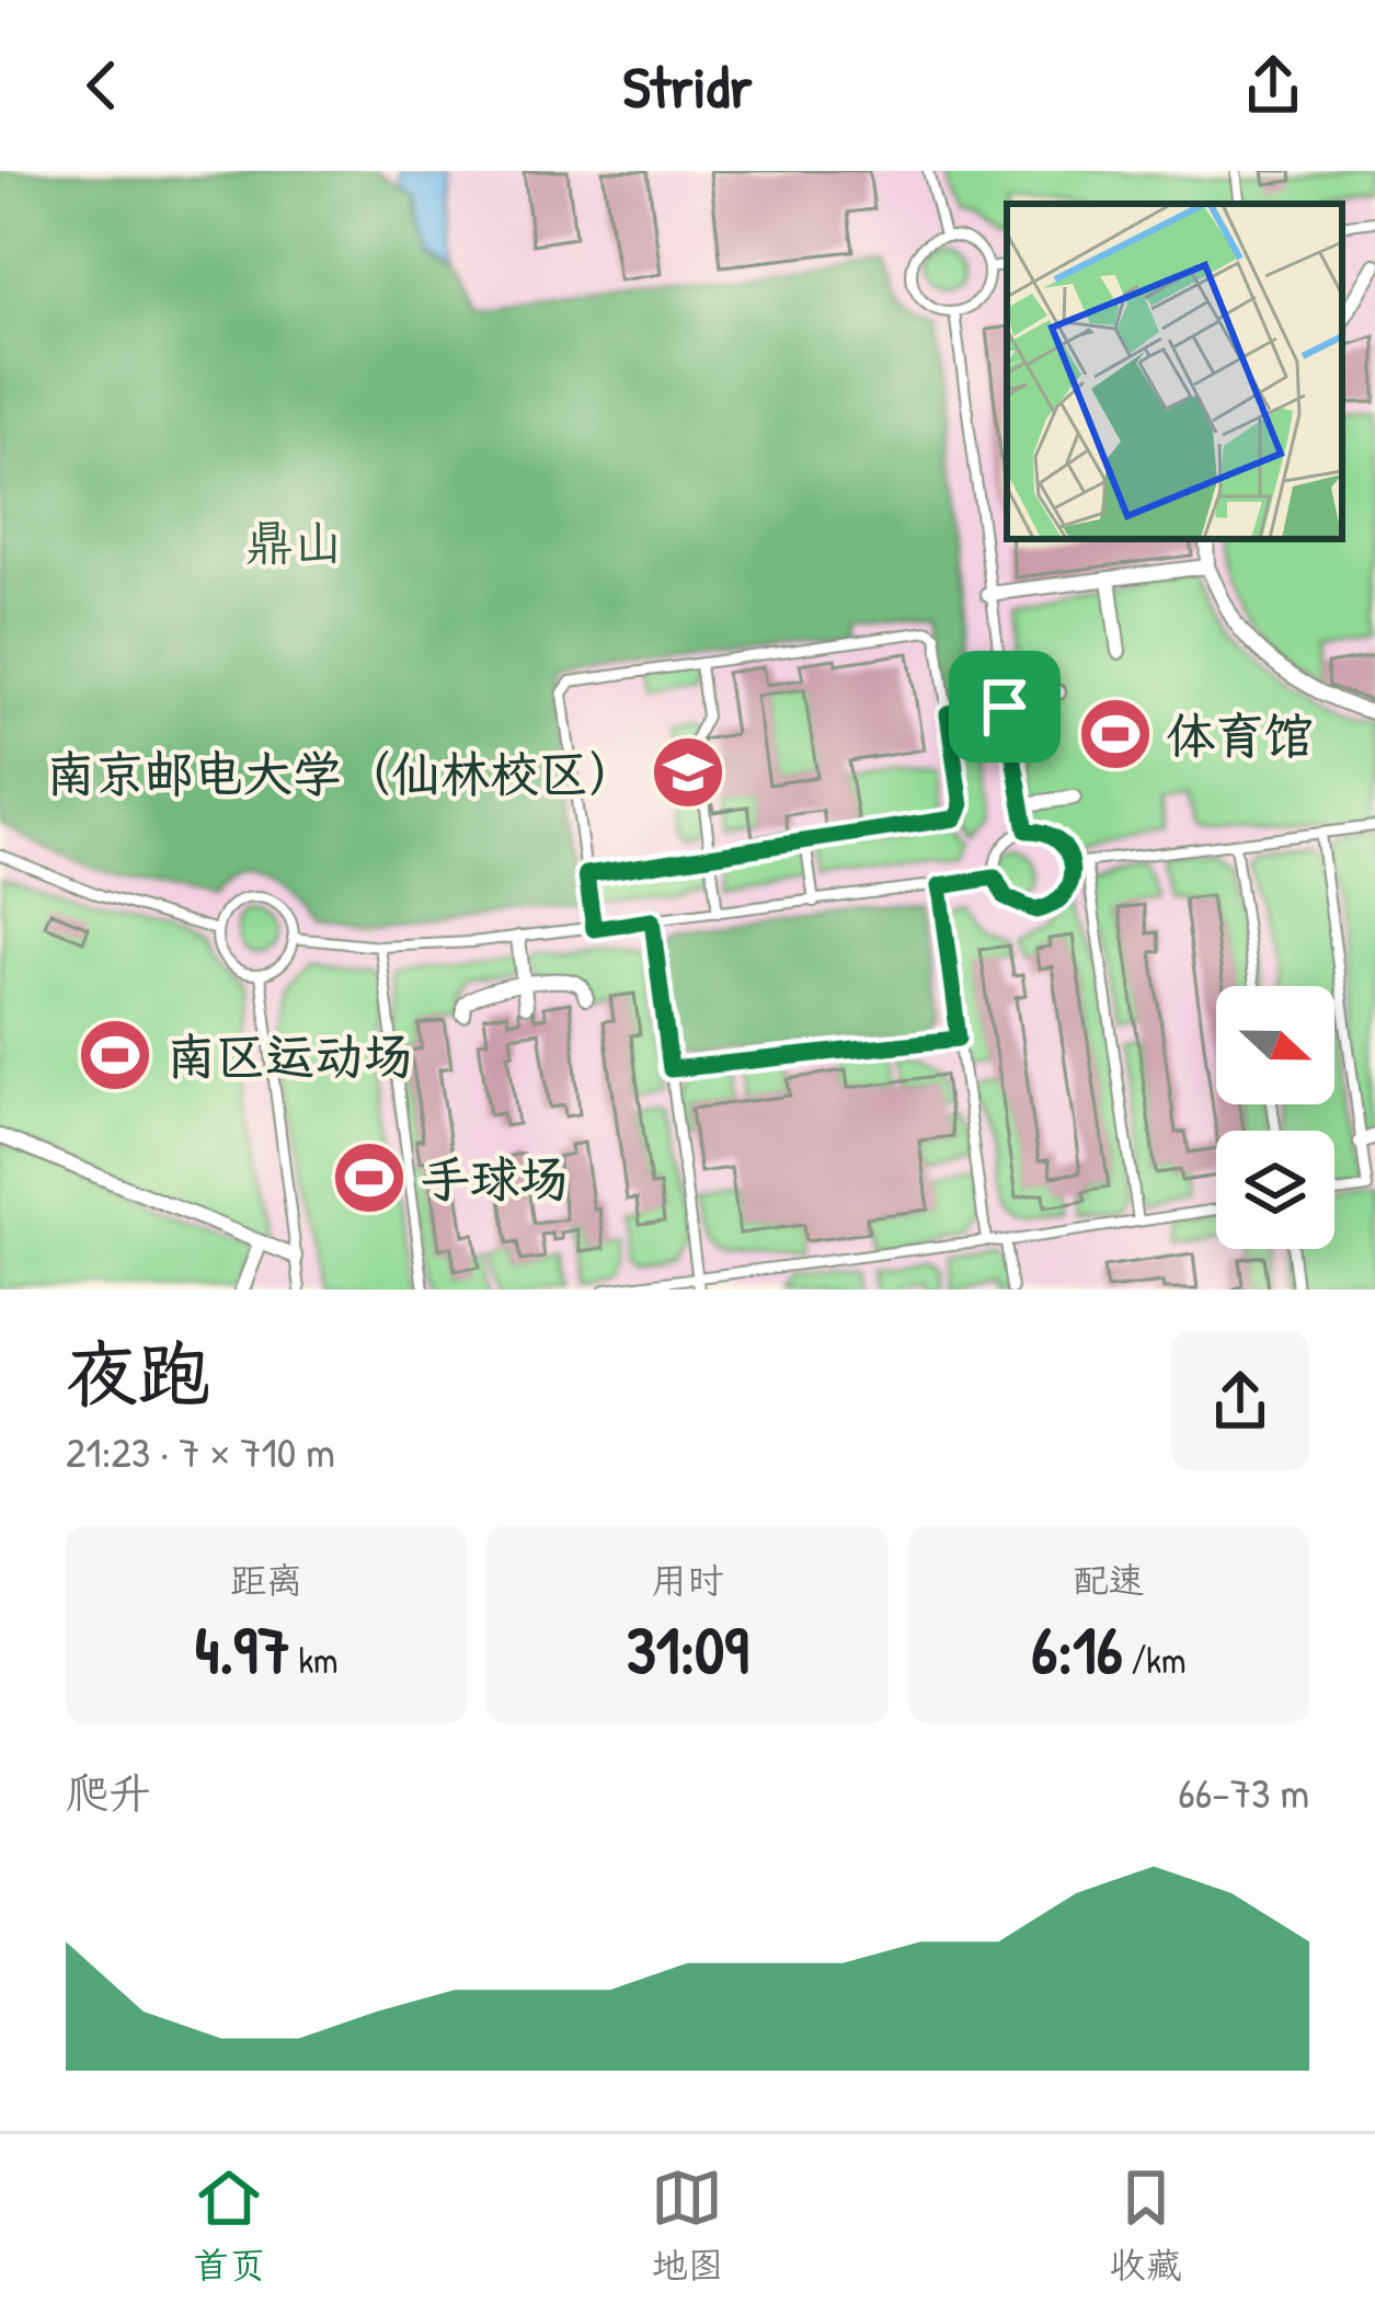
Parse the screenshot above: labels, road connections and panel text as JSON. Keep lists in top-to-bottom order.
{
  "parks": ["鼎山"],
  "places": {
    "sports": ["体育馆", "南区运动场", "手球场"],
    "school or university": ["南京邮电大学（仙林校区）"]
  },
  "north": "right",
  "page": {
    "header": "Stridr",
    "heading": ["夜跑", "21:23 · 7 × 710 m"],
    "stats": [
      ["距离", "4.97 km"],
      ["用时", "31:09"],
      ["配速", "6:16 /km"]
    ],
    "chart": ["爬升", "66–73 m"],
    "tabs": ["首页", "地图", "收藏"]
  }
}
